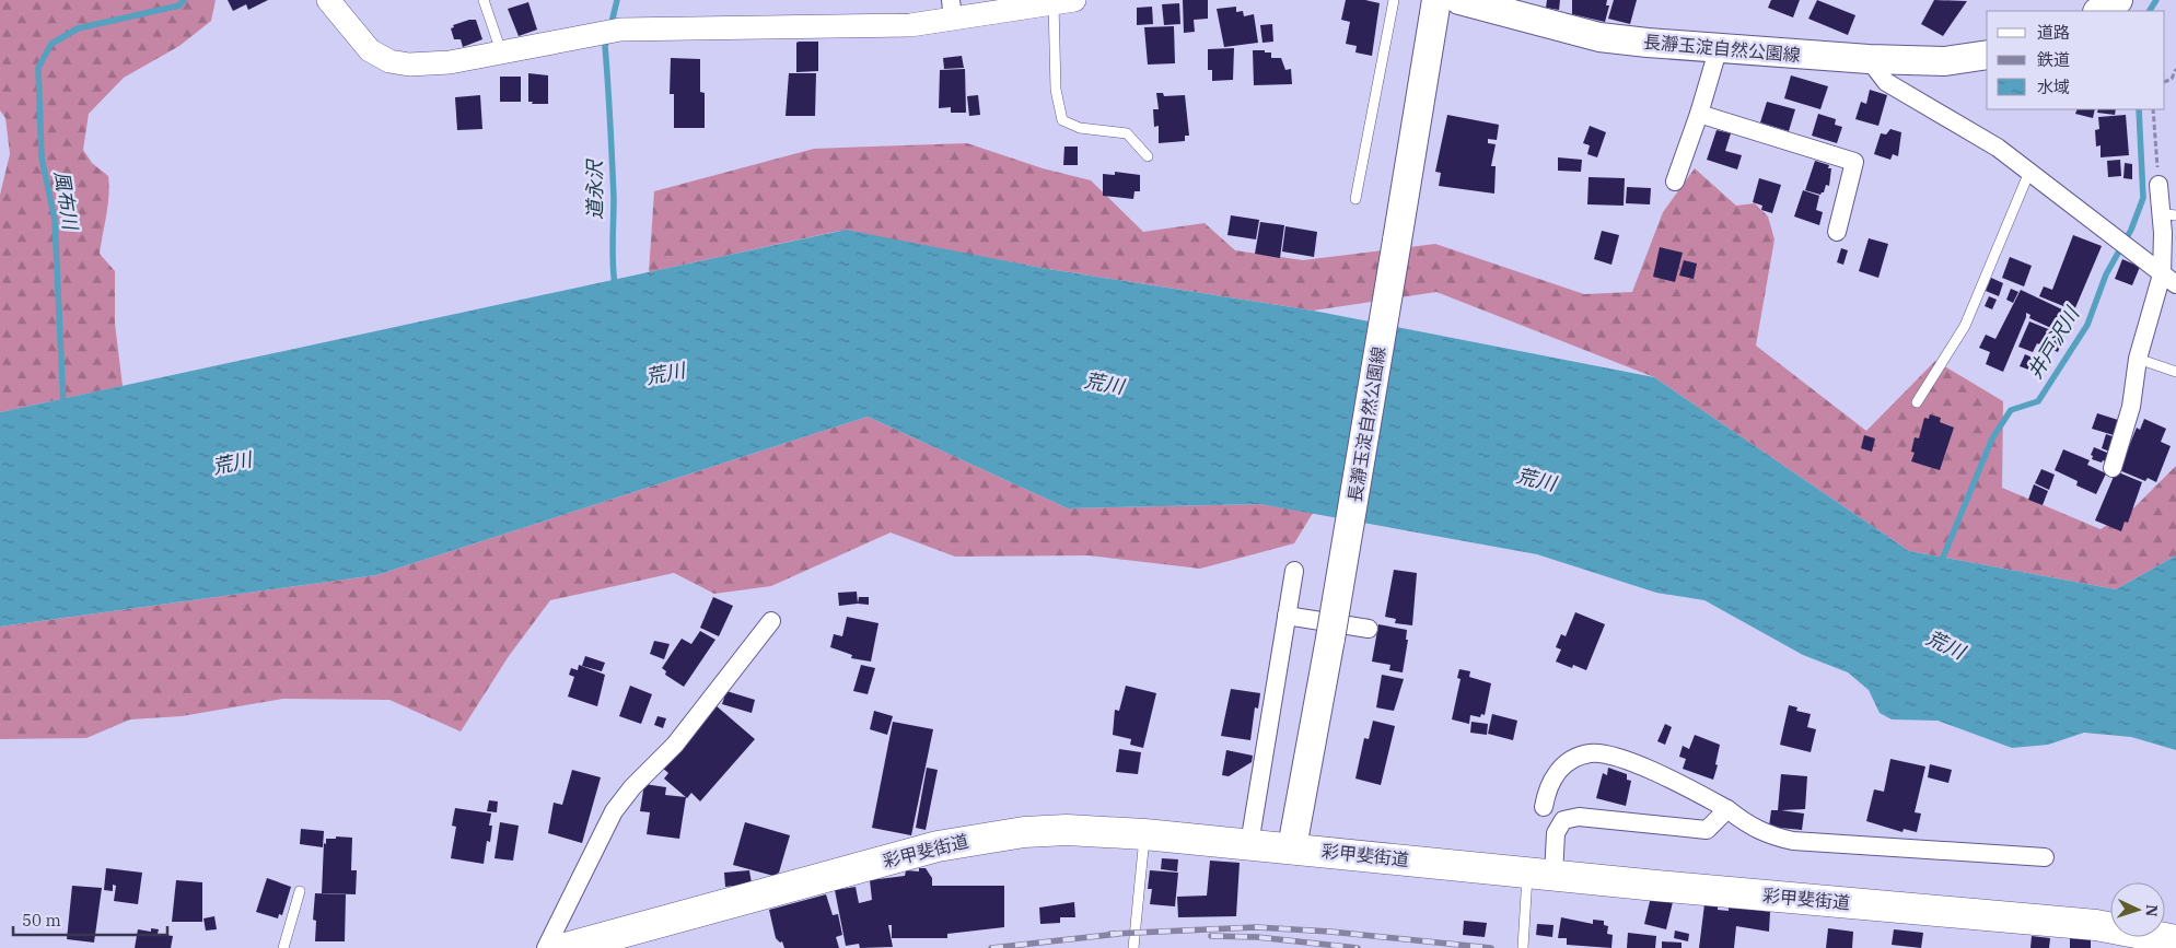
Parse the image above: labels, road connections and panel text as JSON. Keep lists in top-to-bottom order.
{
  "streets": {
    "highway": ["彩甲斐街道"],
    "main road": ["長瀞玉淀自然公園線"]
  },
  "crossings": [
    ["長瀞玉淀自然公園線", "彩甲斐街道"]
  ],
  "water": [
    "道永沢",
    "風布川",
    "井戸沢川",
    "荒川"
  ],
  "legend": ["道路", "鉄道", "水域"],
  "scale_bar": "50 m",
  "north": "right"
}
